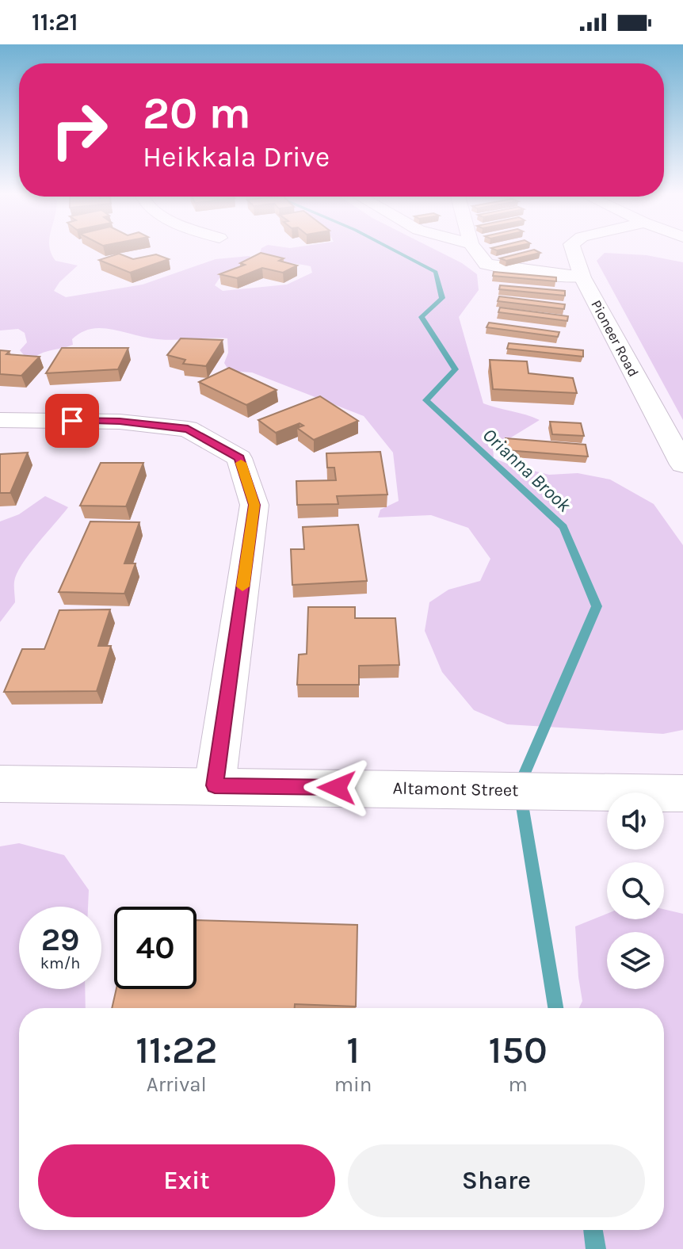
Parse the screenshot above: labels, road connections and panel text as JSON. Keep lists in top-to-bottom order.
{
  "streets": {
    "street": ["Pioneer Road", "Altamont Street"]
  },
  "water": ["Orianna Brook"],
  "page": {
    "status": "11:21",
    "turn": ["20 m", "Heikkala Drive"],
    "speed": "29 km/h",
    "limit": "40",
    "eta": [
      "11:22",
      "Arrival",
      "1",
      "min",
      "150",
      "m"
    ],
    "buttons": ["Exit", "Share"]
  }
}
